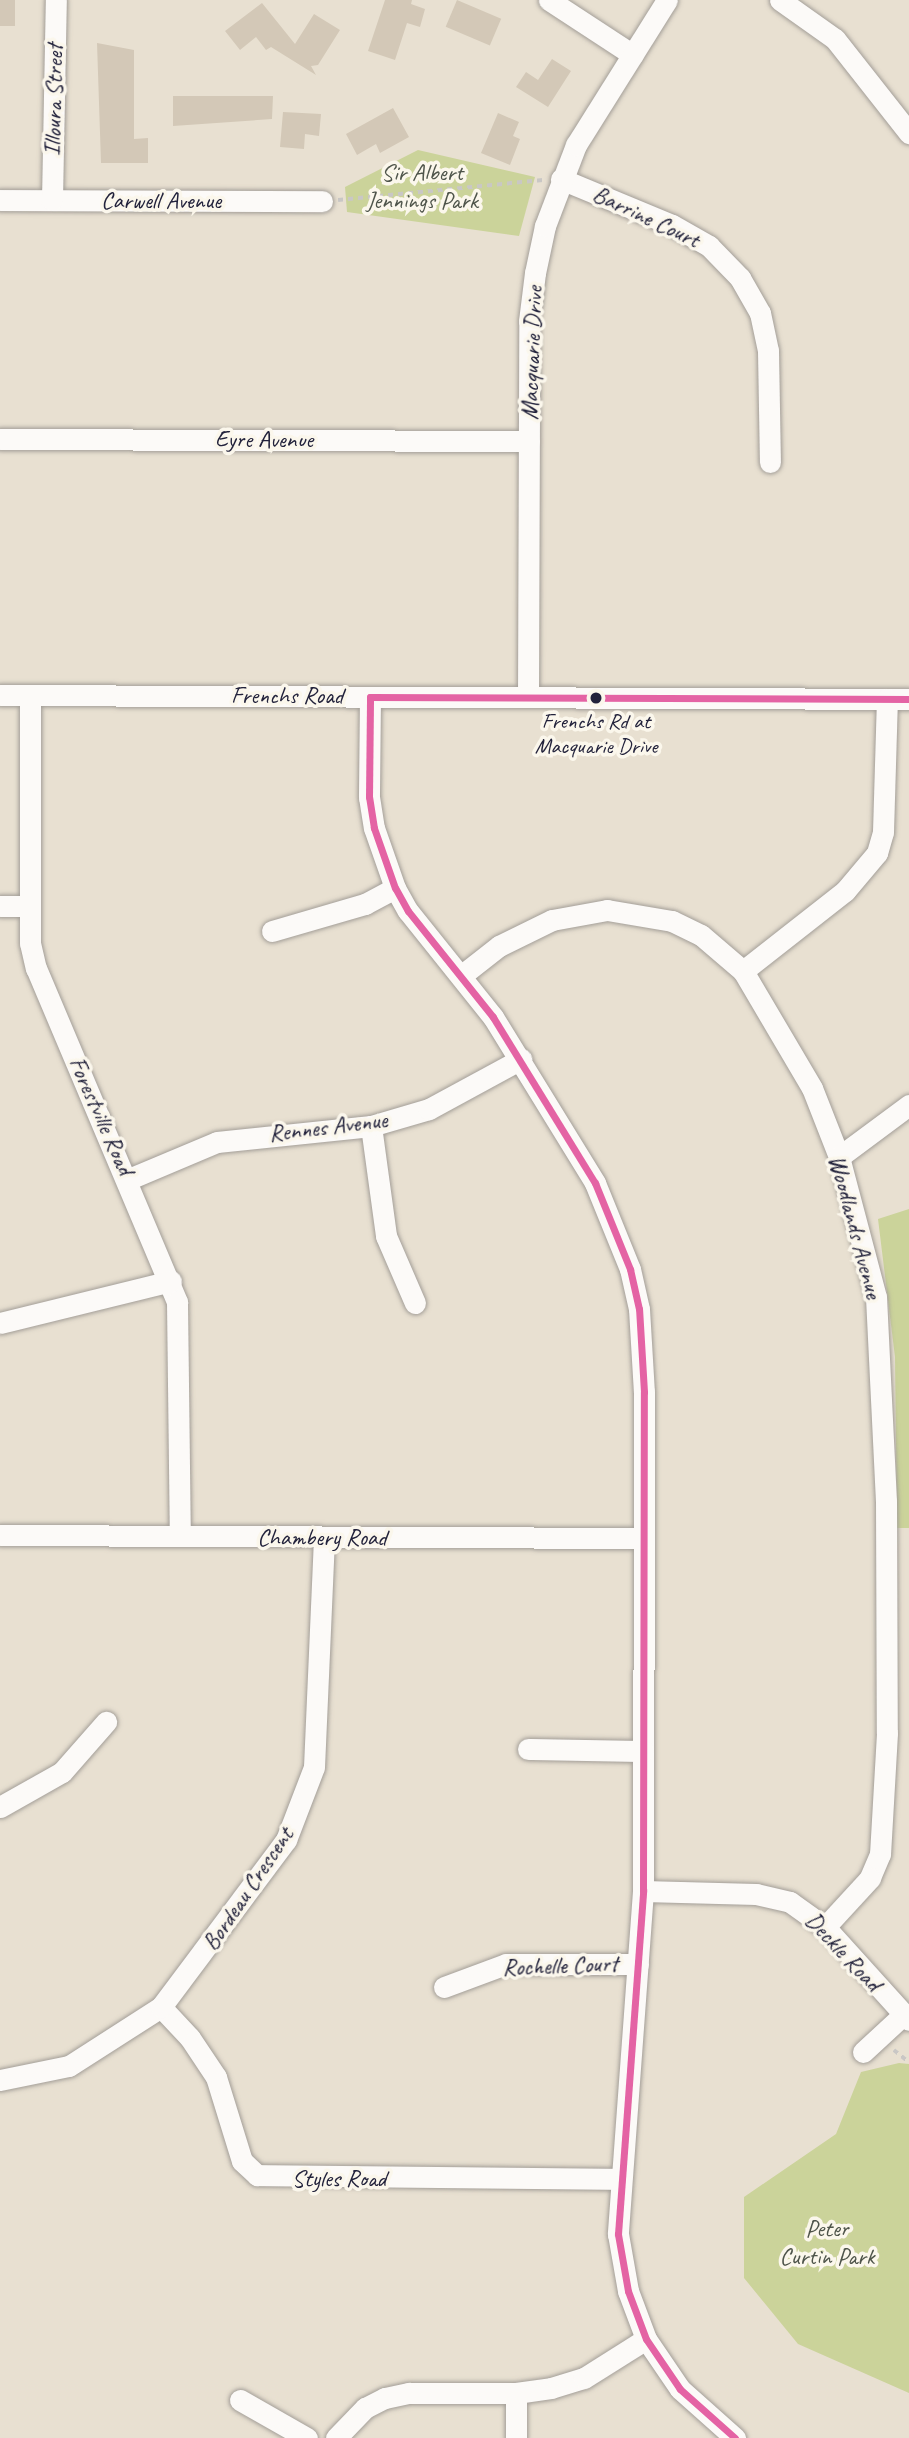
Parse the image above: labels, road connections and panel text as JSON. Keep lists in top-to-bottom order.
{
  "streets": {
    "street": [
      "Illoura Street",
      "Carwell Avenue",
      "Barrine Court",
      "Macquarie Drive",
      "Eyre Avenue",
      "Frenchs Road",
      "Forestville Road",
      "Rennes Avenue",
      "Woodlands Avenue",
      "Chambery Road",
      "Bordeau Crescent",
      "Deckle Road",
      "Rochelle Court",
      "Styles Road"
    ]
  },
  "crossings": [
    ["Illoura Street", "Carwell Avenue"],
    ["Barrine Court", "Macquarie Drive"],
    ["Macquarie Drive", "Eyre Avenue"],
    ["Macquarie Drive", "Frenchs Road"],
    ["Frenchs Road", "Forestville Road"],
    ["Forestville Road", "Rennes Avenue"],
    ["Forestville Road", "Chambery Road"],
    ["Woodlands Avenue", "Deckle Road"],
    ["Chambery Road", "Bordeau Crescent"],
    ["Bordeau Crescent", "Styles Road"]
  ],
  "parks": ["Sir Albert Jennings Park", "Peter Curtin Park"],
  "places": ["Frenchs Rd at Macquarie Drive"]
}
